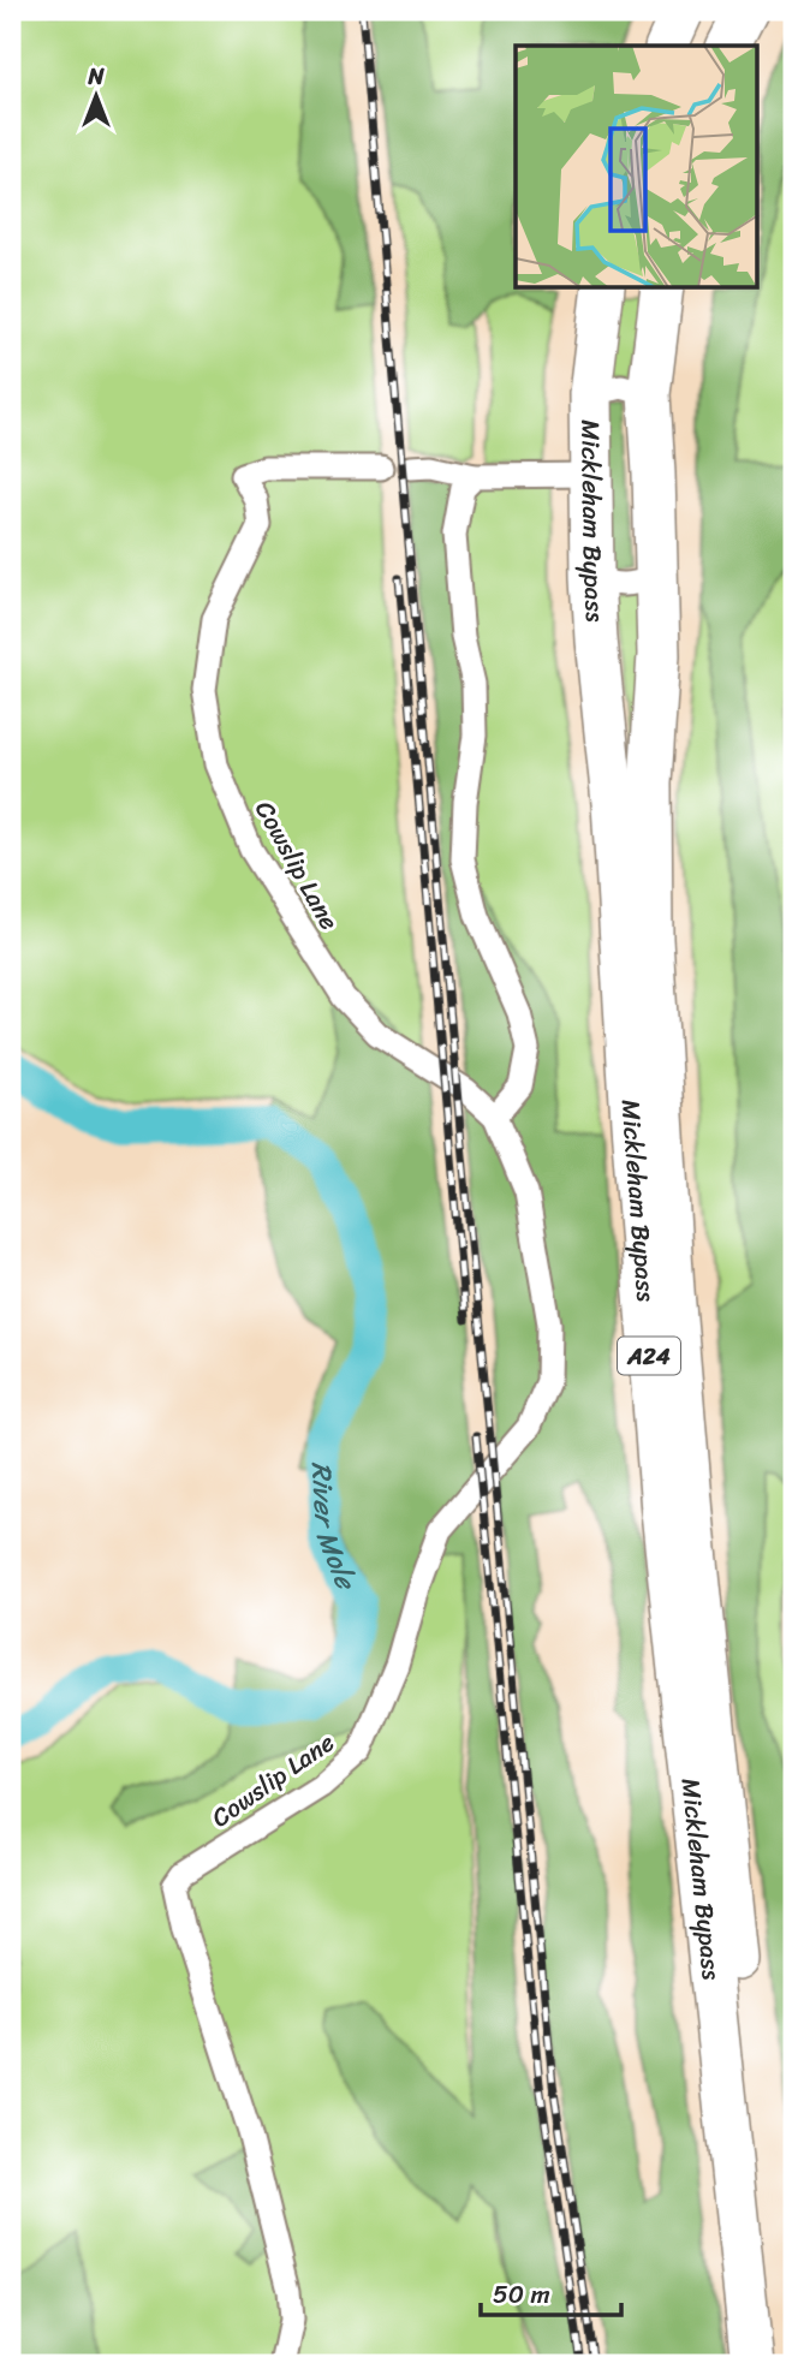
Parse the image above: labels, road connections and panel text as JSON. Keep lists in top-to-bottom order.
{
  "streets": {
    "highway": ["Mickleham Bypass", "A24"],
    "street": ["Cowslip Lane"]
  },
  "water": ["River Mole"],
  "scale_bar": "50 m",
  "north": "top"
}
